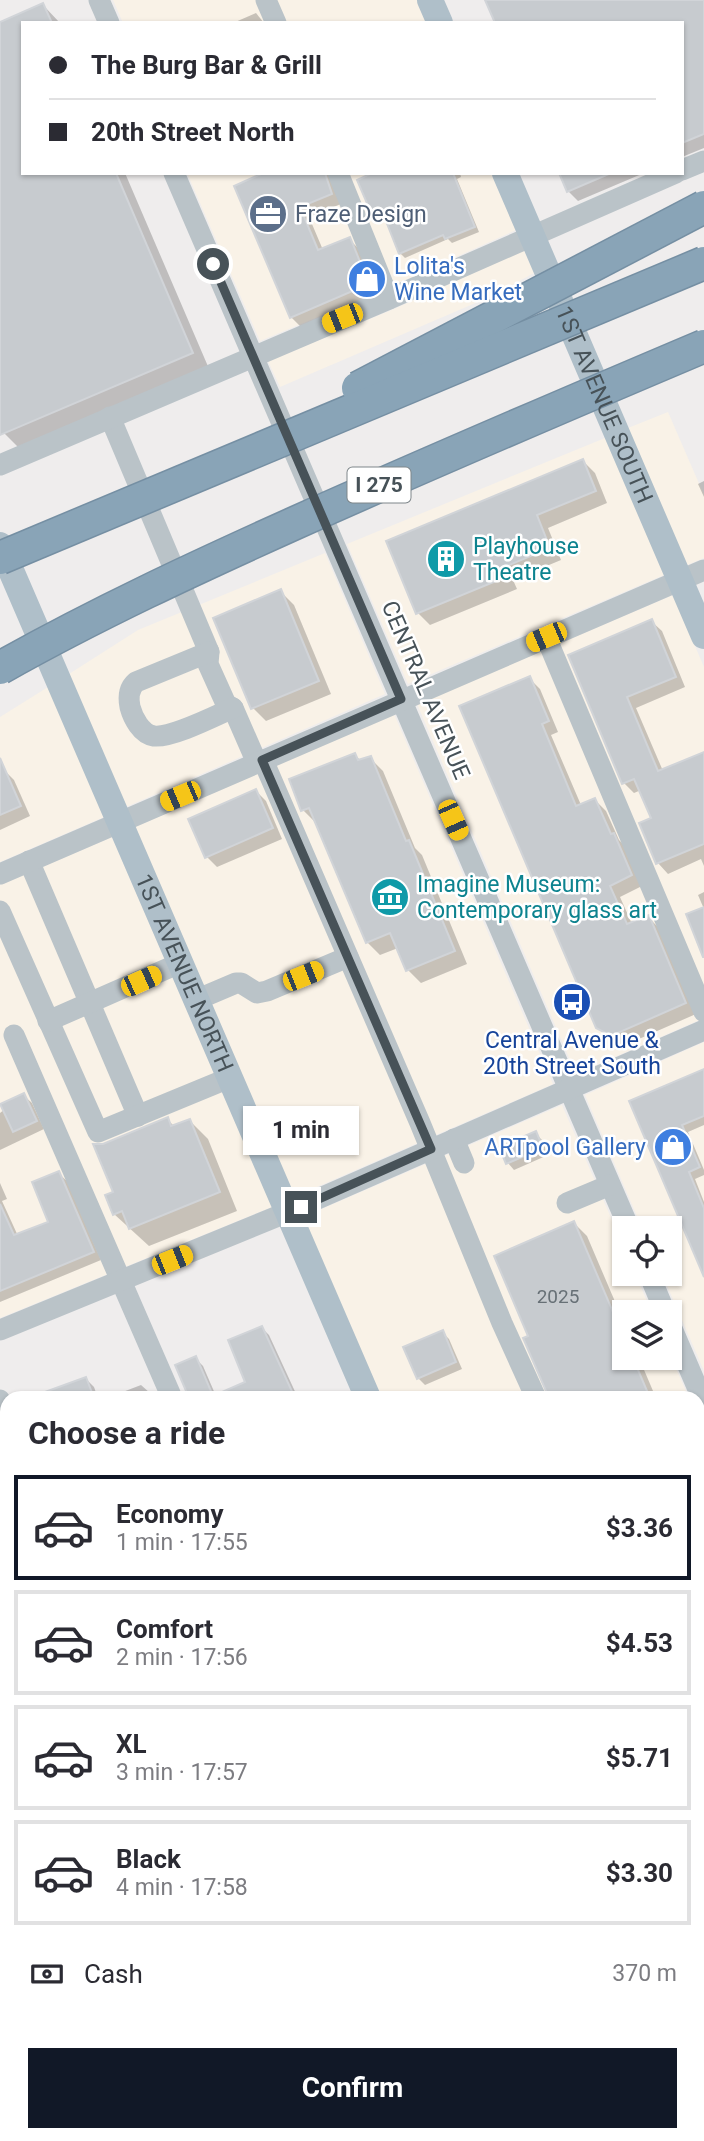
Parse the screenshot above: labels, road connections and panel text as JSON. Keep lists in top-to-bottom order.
{
  "streets": {
    "highway": ["I 275"],
    "main road": ["1ST AVENUE SOUTH", "1ST AVENUE NORTH"],
    "street": ["CENTRAL AVENUE"]
  },
  "places": {
    "office": ["Fraze Design"],
    "shop": ["Lolita's Wine Market", "ARTpool Gallery"],
    "building": ["Playhouse Theatre"],
    "museum": ["Imagine Museum: Contemporary glass art"],
    "bus stop": ["Central Avenue & 20th Street South"]
  },
  "house_numbers": ["2025"],
  "page": {
    "banner": ["The Burg Bar & Grill", "20th Street North"],
    "bubble": "1 min",
    "heading": "Choose a ride",
    "list": [
      {
        "name": "Economy",
        "note": "1 min · 17:55",
        "value": "$3.36"
      },
      {
        "name": "Comfort",
        "note": "2 min · 17:56",
        "value": "$4.53"
      },
      {
        "name": "XL",
        "note": "3 min · 17:57",
        "value": "$5.71"
      },
      {
        "name": "Black",
        "note": "4 min · 17:58",
        "value": "$3.30"
      }
    ],
    "pay": ["Cash", "370 m"],
    "buttons": "Confirm"
  }
}
